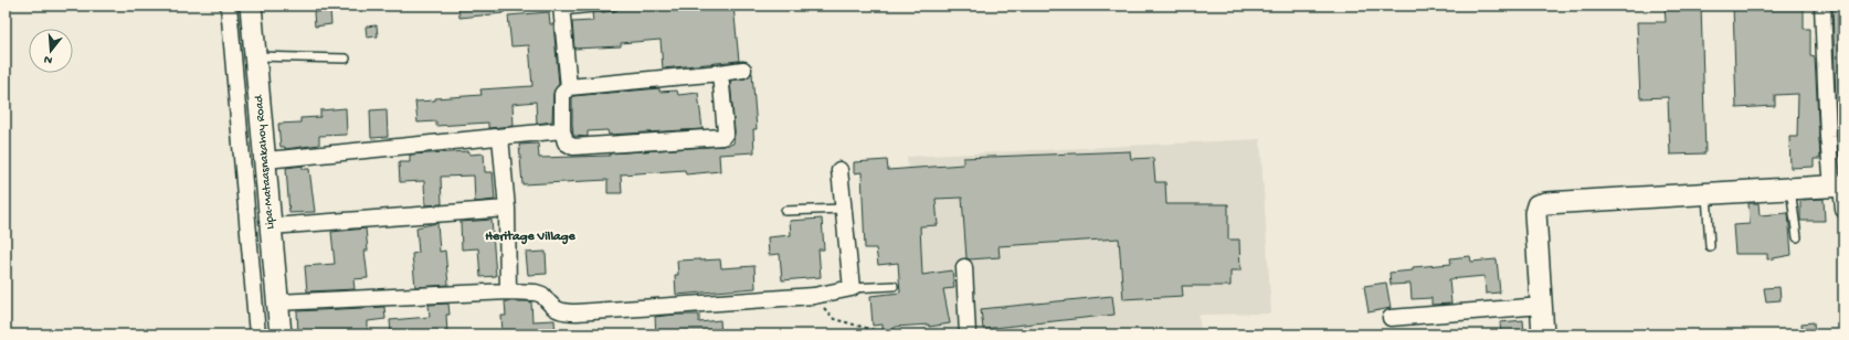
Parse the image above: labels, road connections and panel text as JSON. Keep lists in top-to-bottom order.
{
  "streets": {
    "street": ["Lipa-Mataasnakahoy Road"]
  },
  "districts": ["Heritage Village"],
  "north": "bottom"
}
